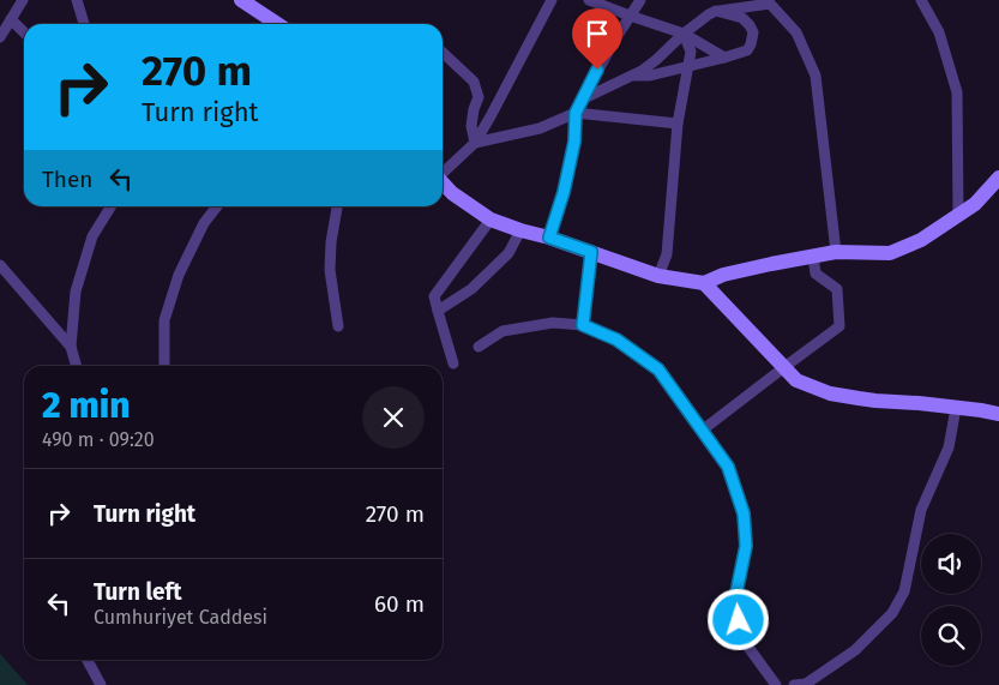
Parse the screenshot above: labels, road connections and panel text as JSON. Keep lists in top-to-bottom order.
{
  "page": {
    "turn": ["270 m", "Turn right"],
    "then": "Then",
    "heading": ["2 min", "490 m · 09:20"],
    "list": [
      {
        "name": "Turn right",
        "value": "270 m"
      },
      {
        "name": "Turn left",
        "note": "Cumhuriyet Caddesi",
        "value": "60 m"
      }
    ]
  }
}
